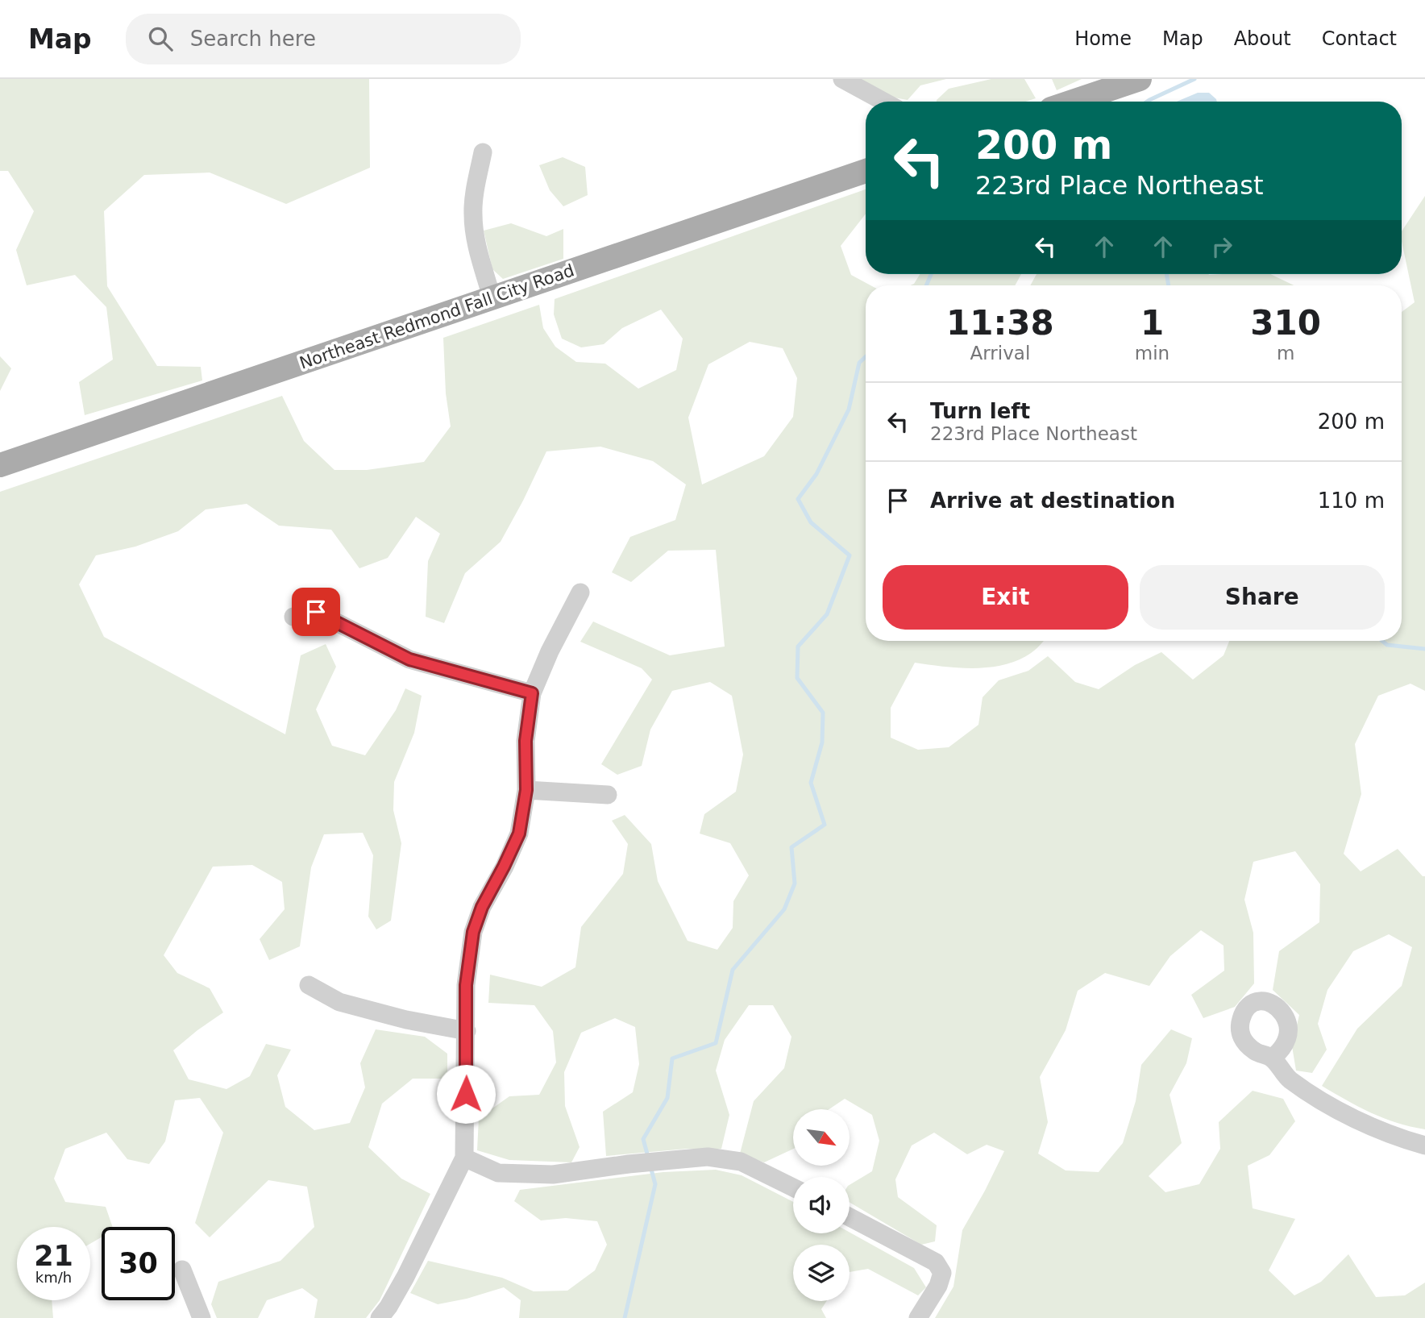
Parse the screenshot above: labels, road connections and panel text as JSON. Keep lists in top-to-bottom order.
{
  "streets": {
    "main road": ["Northeast Redmond Fall City Road"]
  },
  "north": "bottom right",
  "page": {
    "header": "Map",
    "search": "Search here",
    "nav": [
      "Home",
      "Map",
      "About",
      "Contact"
    ],
    "turn": ["200 m", "223rd Place Northeast"],
    "eta": [
      "11:38",
      "Arrival",
      "1",
      "min",
      "310",
      "m"
    ],
    "list": [
      {
        "name": "Turn left",
        "note": "223rd Place Northeast",
        "value": "200 m"
      },
      {
        "name": "Arrive at destination",
        "value": "110 m"
      }
    ],
    "buttons": ["Exit", "Share"],
    "speed": "21 km/h",
    "limit": "30"
  }
}
